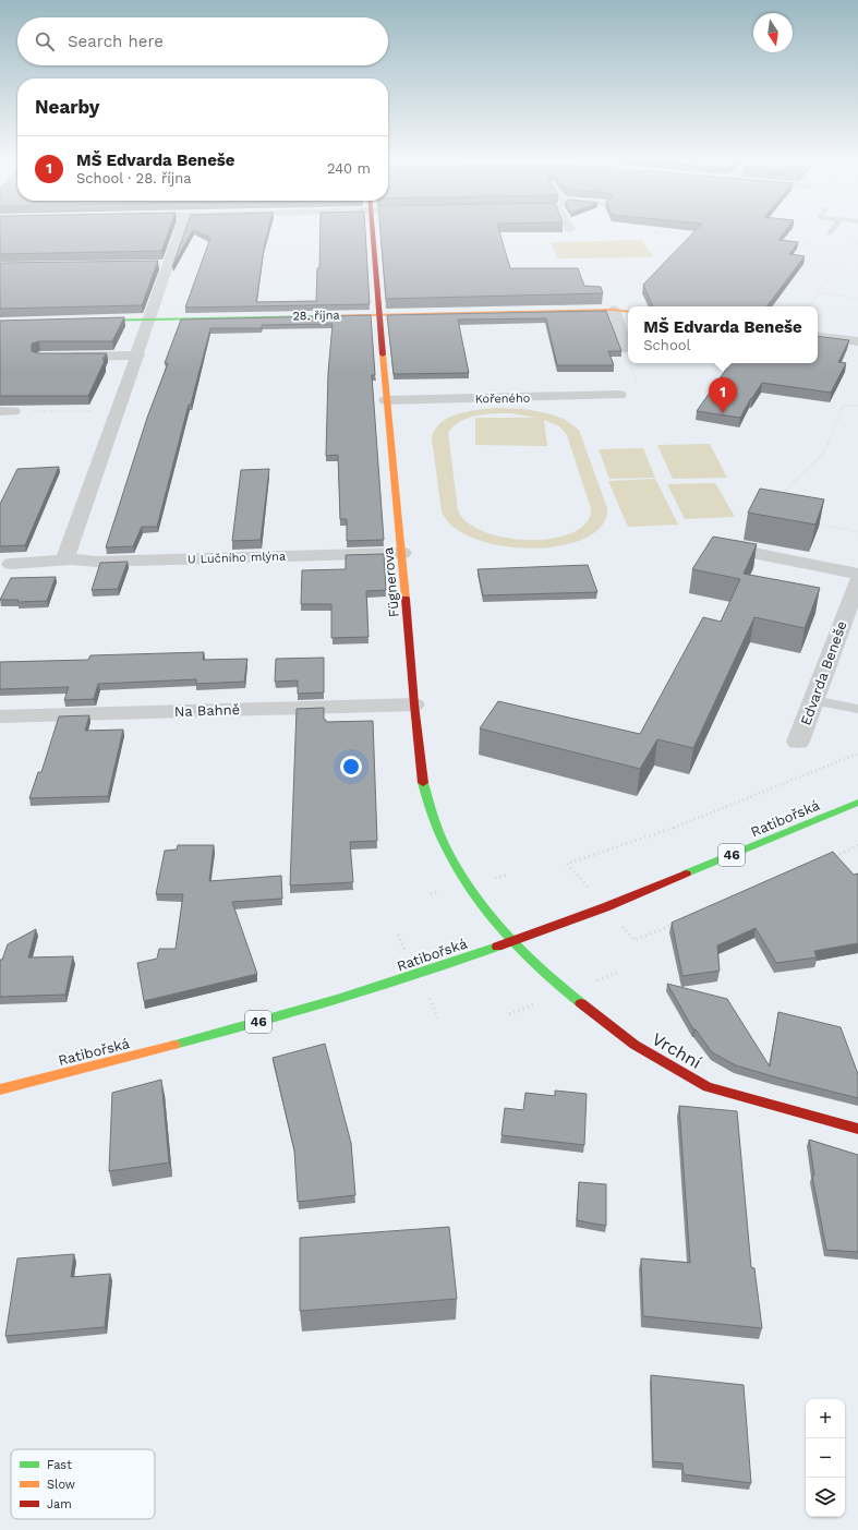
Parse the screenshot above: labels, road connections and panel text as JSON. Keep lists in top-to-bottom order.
{
  "streets": {
    "street": [
      "28. října",
      "Kořeného",
      "U Lučního mlýna",
      "Fügnerova",
      "Edvarda Beneše",
      "Na Bahně",
      "Ratibořská",
      "46",
      "Vrchní"
    ]
  },
  "crossings": [
    ["28. října", "Fügnerova"],
    ["Kořeného", "Fügnerova"],
    ["U Lučního mlýna", "Fügnerova"],
    ["Fügnerova", "Na Bahně"],
    ["Fügnerova", "Ratibořská"],
    ["Fügnerova", "Vrchní"],
    ["Ratibořská", "Vrchní"]
  ],
  "legend": ["Fast", "Slow", "Jam"],
  "north": "bottom",
  "page": {
    "search": "Search here",
    "heading": "Nearby",
    "list": [
      {
        "mark": "1",
        "name": "MŠ Edvarda Beneše",
        "note": "School · 28. října",
        "value": "240 m"
      }
    ],
    "popup": ["MŠ Edvarda Beneše", "School"],
    "pins": "1",
    "map_buttons": ["+", "−"]
  }
}
